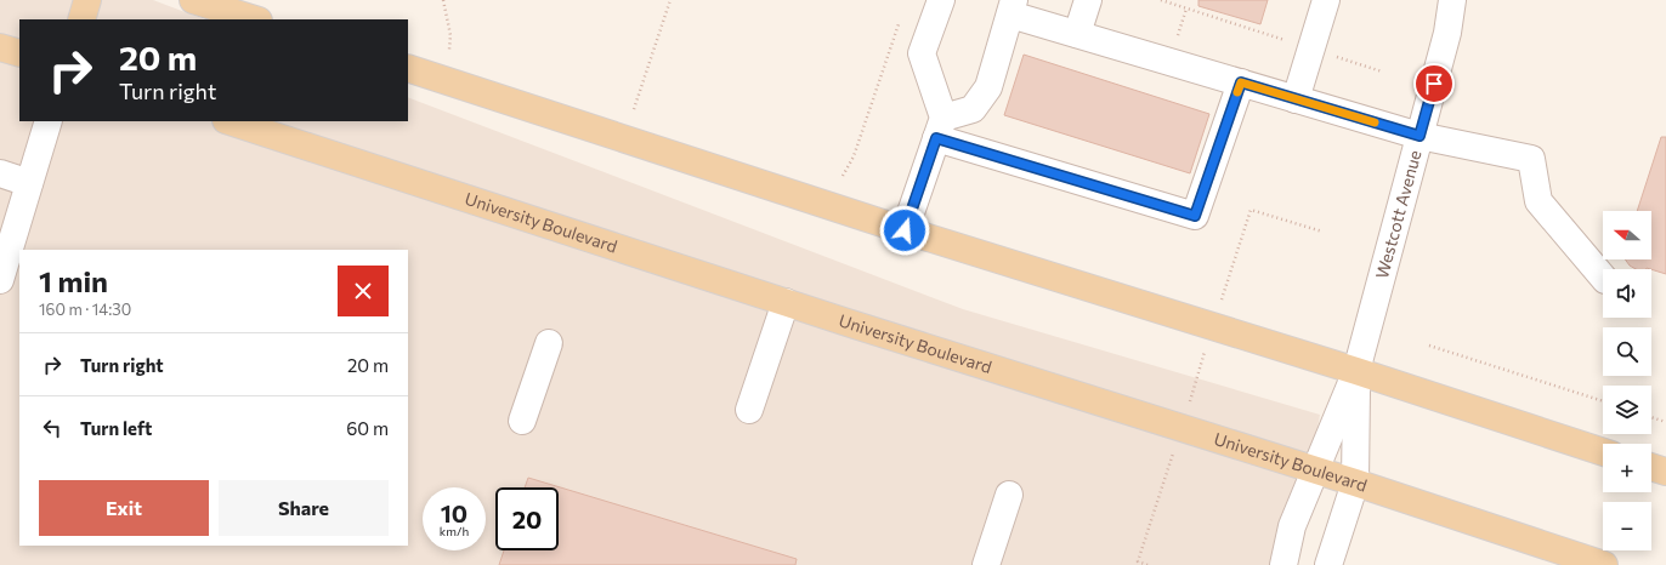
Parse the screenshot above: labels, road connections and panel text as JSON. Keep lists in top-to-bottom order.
{
  "streets": {
    "main road": ["University Boulevard"],
    "street": ["Westcott Avenue"]
  },
  "north": "left",
  "page": {
    "turn": ["20 m", "Turn right"],
    "map_buttons": ["+", "−"],
    "heading": ["1 min", "160 m · 14:30"],
    "list": [
      {
        "name": "Turn right",
        "value": "20 m"
      },
      {
        "name": "Turn left",
        "value": "60 m"
      }
    ],
    "buttons": ["Exit", "Share"],
    "speed": "10 km/h",
    "limit": "20"
  }
}
